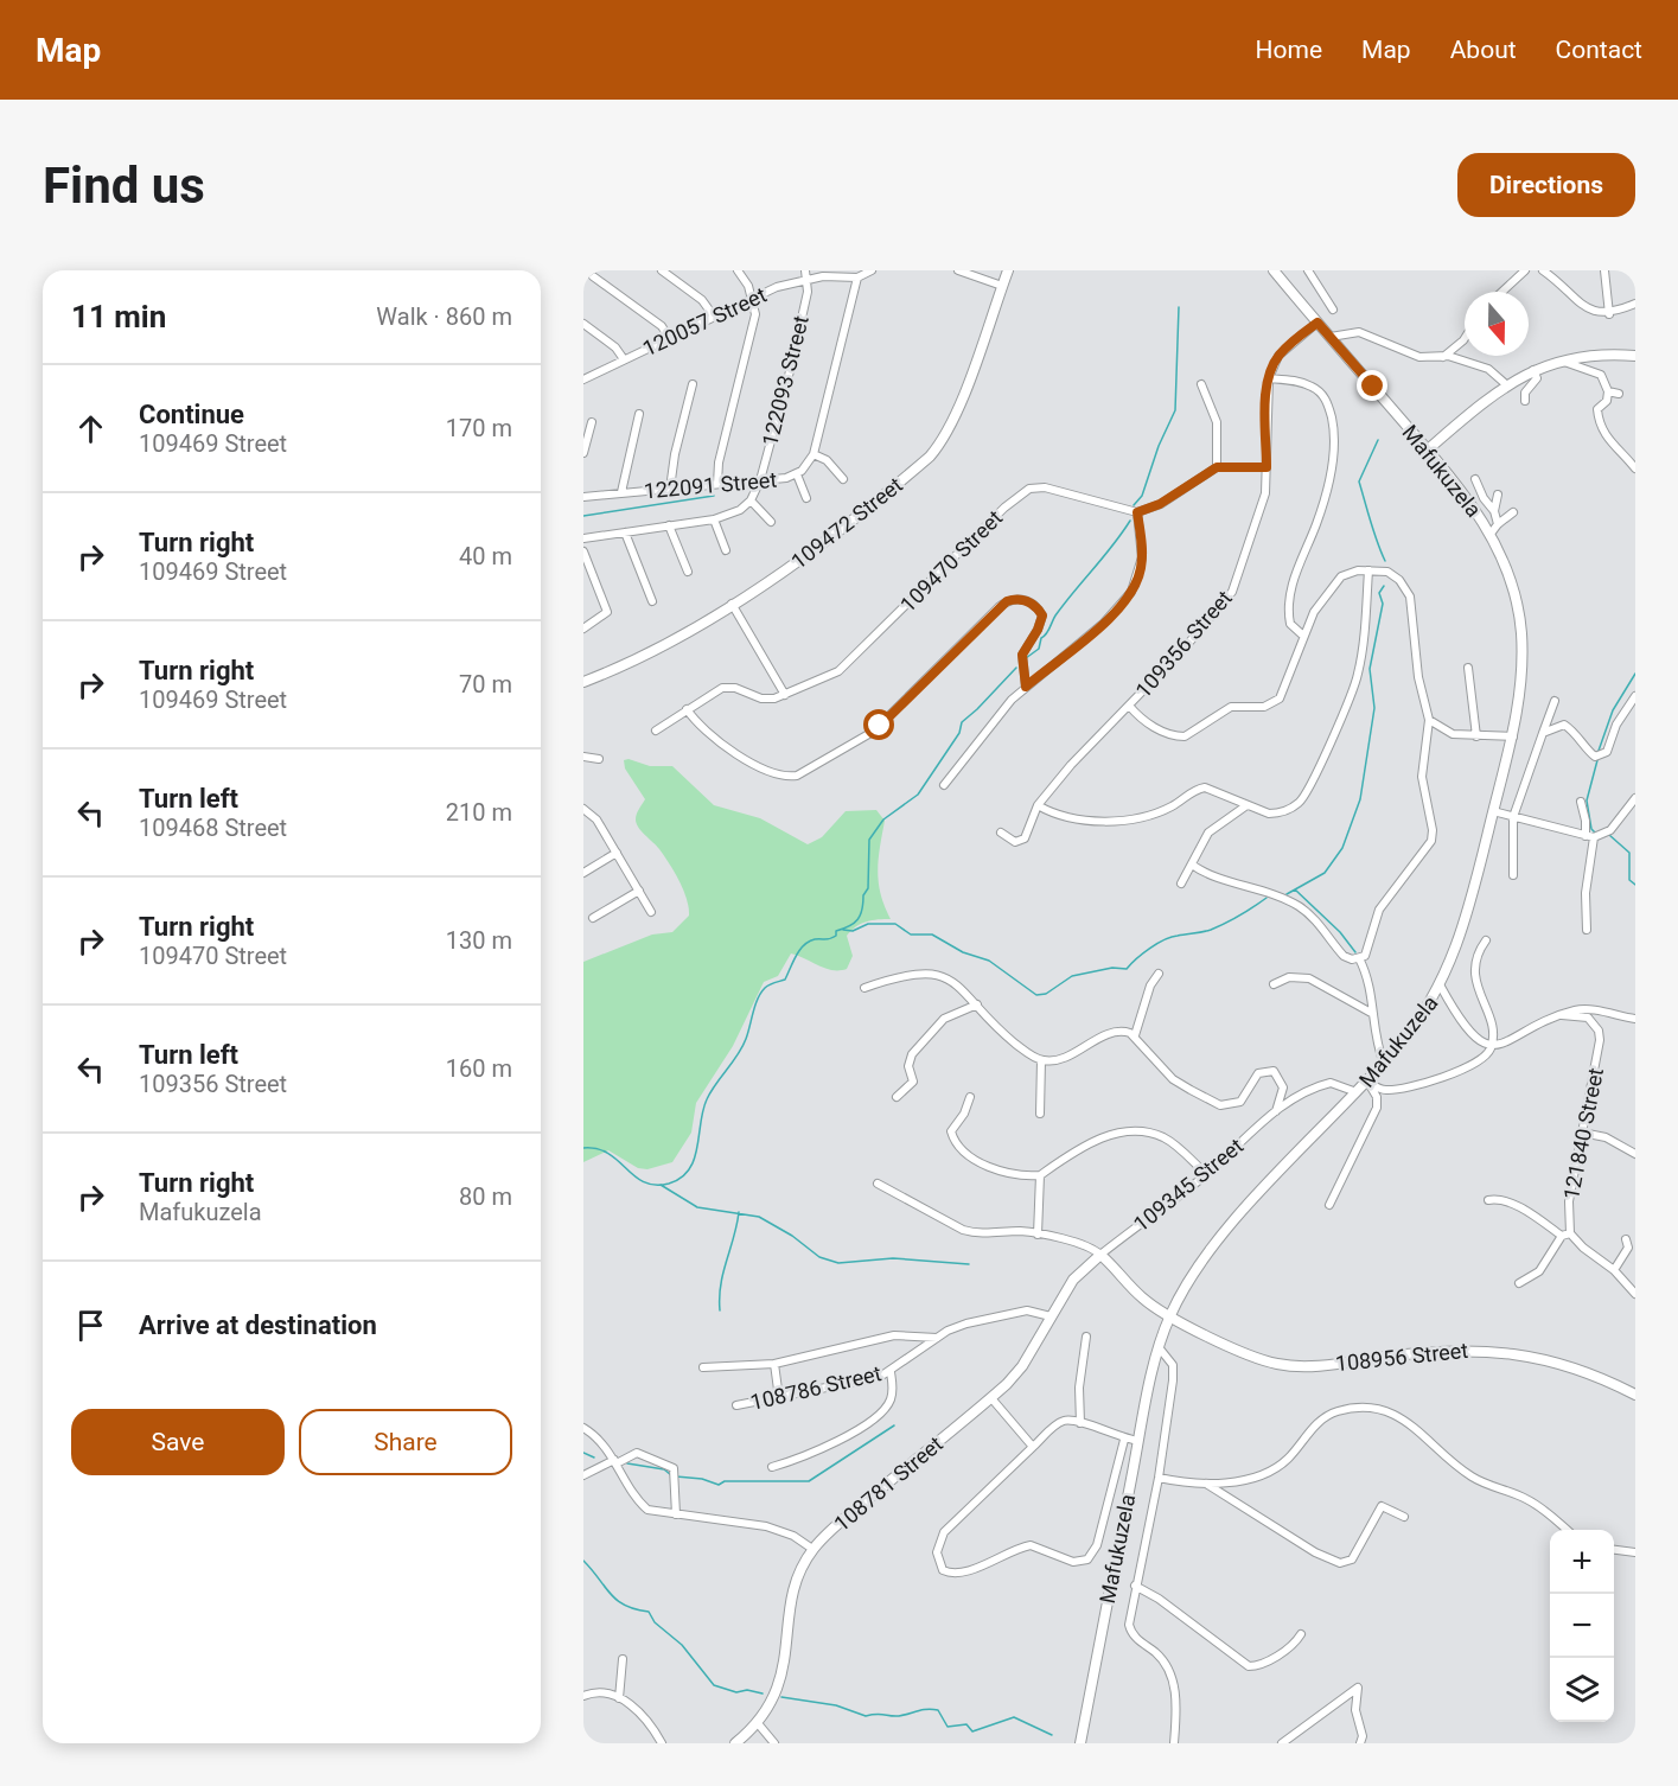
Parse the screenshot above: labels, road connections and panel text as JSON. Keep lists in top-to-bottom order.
{
  "streets": {
    "main road": ["Mafukuzela"],
    "street": [
      "120057 Street",
      "122093 Street",
      "122091 Street",
      "109472 Street",
      "109470 Street",
      "109356 Street",
      "121840 Street",
      "109345 Street",
      "108956 Street",
      "108786 Street",
      "108781 Street"
    ]
  },
  "crossings": [
    ["120057 Street", "122093 Street"],
    ["120057 Street", "122091 Street"],
    ["122093 Street", "122091 Street"],
    ["Mafukuzela", "109356 Street"],
    ["Mafukuzela", "109345 Street"],
    ["Mafukuzela", "108956 Street"],
    ["109345 Street", "108956 Street"],
    ["109345 Street", "108781 Street"],
    ["108956 Street", "108781 Street"],
    ["108786 Street", "108781 Street"]
  ],
  "north": "bottom",
  "page": {
    "header": "Map",
    "nav": [
      "Home",
      "Map",
      "About",
      "Contact"
    ],
    "buttons": [
      "Directions",
      ["Save", "Share"]
    ],
    "title": "Find us",
    "heading": ["11 min", "Walk · 860 m"],
    "list": [
      ["Continue", "109469 Street", "170 m"],
      ["Turn right", "109469 Street", "40 m"],
      ["Turn right", "109469 Street", "70 m"],
      ["Turn left", "109468 Street", "210 m"],
      ["Turn right", "109470 Street", "130 m"],
      ["Turn left", "109356 Street", "160 m"],
      ["Turn right", "Mafukuzela", "80 m"],
      "Arrive at destination"
    ],
    "map_buttons": ["+", "−"]
  }
}
